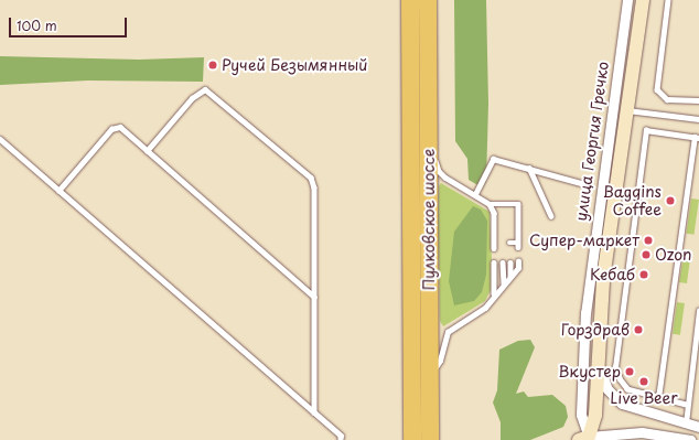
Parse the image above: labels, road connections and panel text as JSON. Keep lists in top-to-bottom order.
{
  "streets": {
    "highway": ["Пулковское шоссе"],
    "street": ["улица Георгия Гречко"]
  },
  "places": [
    "Ручей Безымянный",
    "Baggins Coffee",
    "Супер-маркет",
    "Ozon",
    "Кебаб",
    "Горздрав",
    "Вкустер",
    "Live Beer"
  ],
  "scale_bar": "100 m"
}
